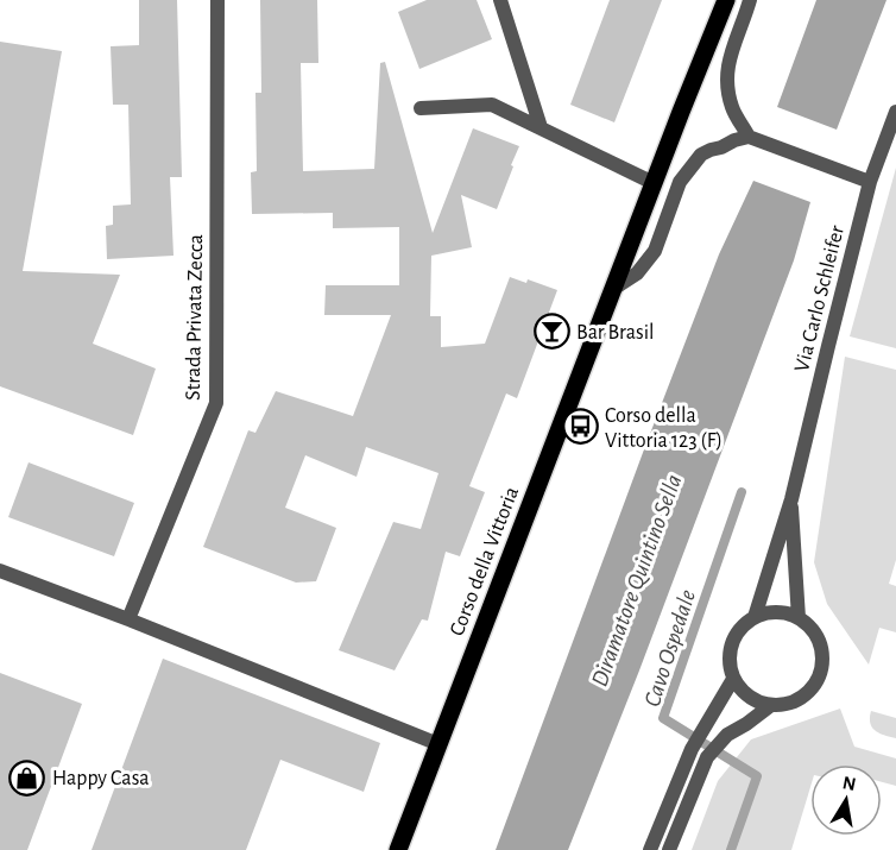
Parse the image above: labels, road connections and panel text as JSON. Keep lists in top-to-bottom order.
{
  "streets": {
    "main road": ["Corso della Vittoria"],
    "street": ["Via Carlo Schleifer", "Strada Privata Zecca"]
  },
  "water": ["Diramatore Quintino Sella", "Cavo Ospedale"],
  "places": {
    "bar": ["Bar Brasil"],
    "bus stop": ["Corso della Vittoria 123 (F)"],
    "shop": ["Happy Casa"]
  },
  "north": "top"
}
